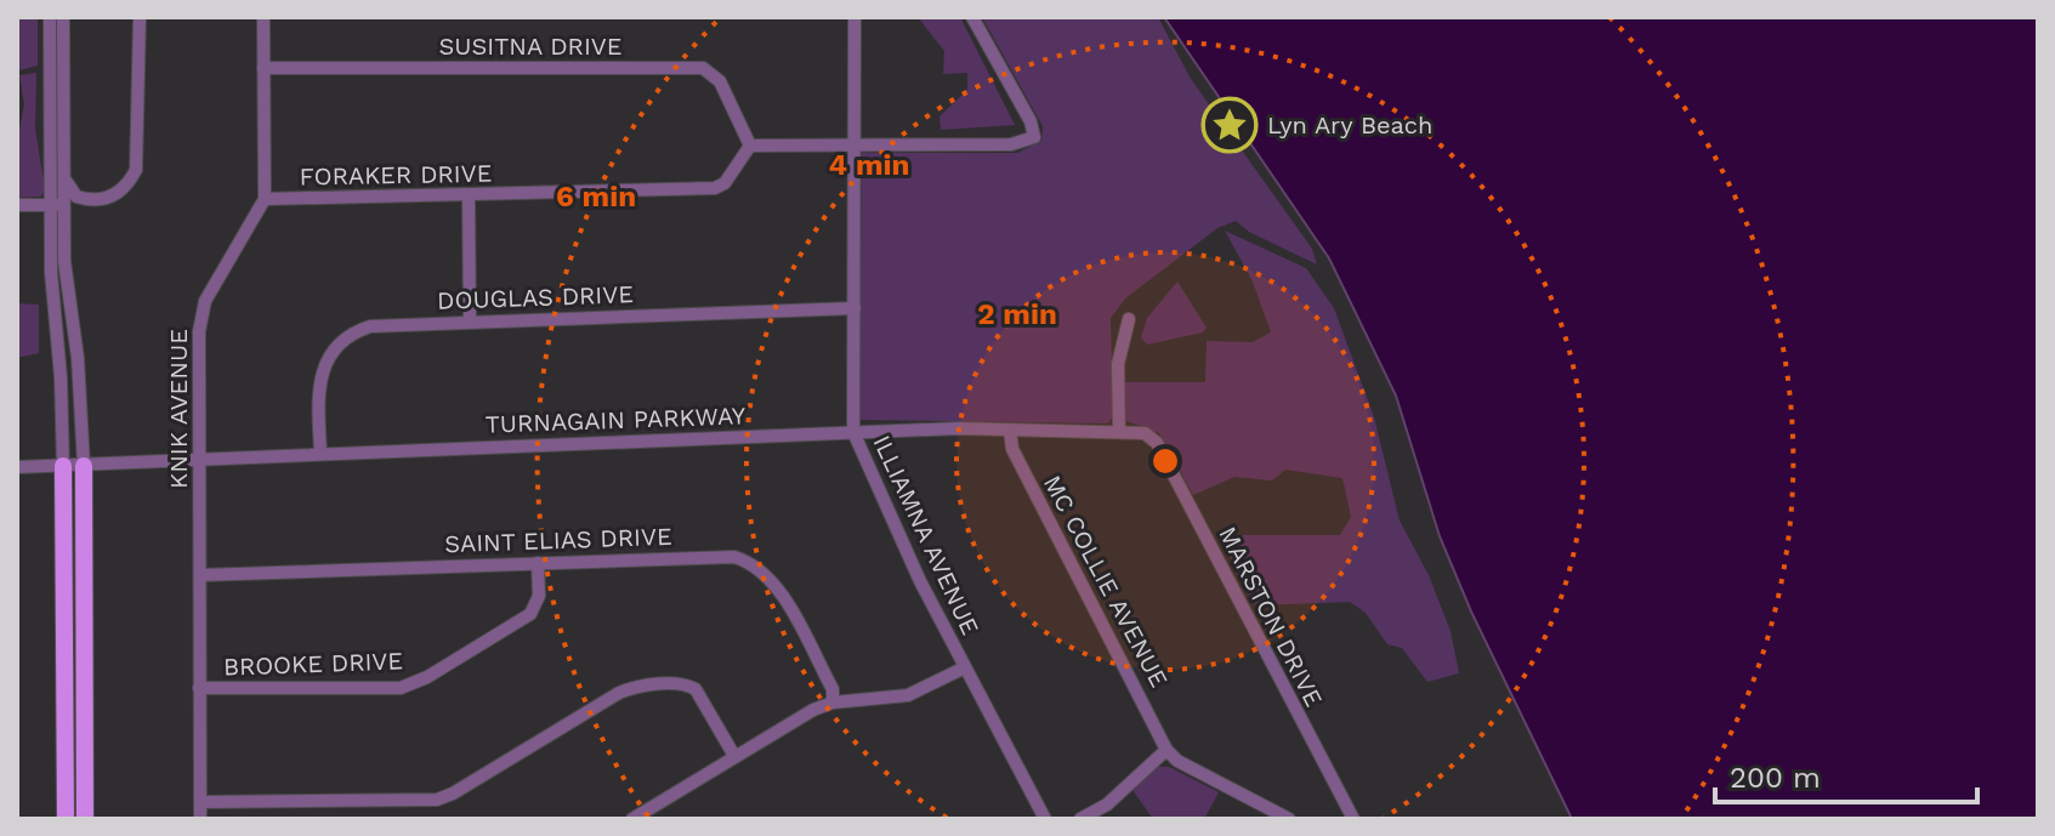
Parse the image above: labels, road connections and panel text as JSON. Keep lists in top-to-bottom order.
{
  "streets": {
    "street": [
      "SUSITNA DRIVE",
      "FORAKER DRIVE",
      "DOUGLAS DRIVE",
      "KNIK AVENUE",
      "TURNAGAIN PARKWAY",
      "ILLIAMNA AVENUE",
      "SAINT ELIAS DRIVE",
      "MC COLLIE AVENUE",
      "MARSTON DRIVE",
      "BROOKE DRIVE"
    ]
  },
  "crossings": [
    ["SUSITNA DRIVE", "FORAKER DRIVE"],
    ["FORAKER DRIVE", "KNIK AVENUE"],
    ["DOUGLAS DRIVE", "TURNAGAIN PARKWAY"],
    ["DOUGLAS DRIVE", "ILLIAMNA AVENUE"],
    ["KNIK AVENUE", "TURNAGAIN PARKWAY"],
    ["KNIK AVENUE", "SAINT ELIAS DRIVE"],
    ["KNIK AVENUE", "BROOKE DRIVE"],
    ["TURNAGAIN PARKWAY", "ILLIAMNA AVENUE"],
    ["TURNAGAIN PARKWAY", "MC COLLIE AVENUE"],
    ["TURNAGAIN PARKWAY", "MARSTON DRIVE"],
    ["SAINT ELIAS DRIVE", "BROOKE DRIVE"]
  ],
  "places": {
    "place": ["Lyn Ary Beach"]
  },
  "scale_bar": "200 m",
  "rings": ["4 min", "6 min", "2 min"]
}
